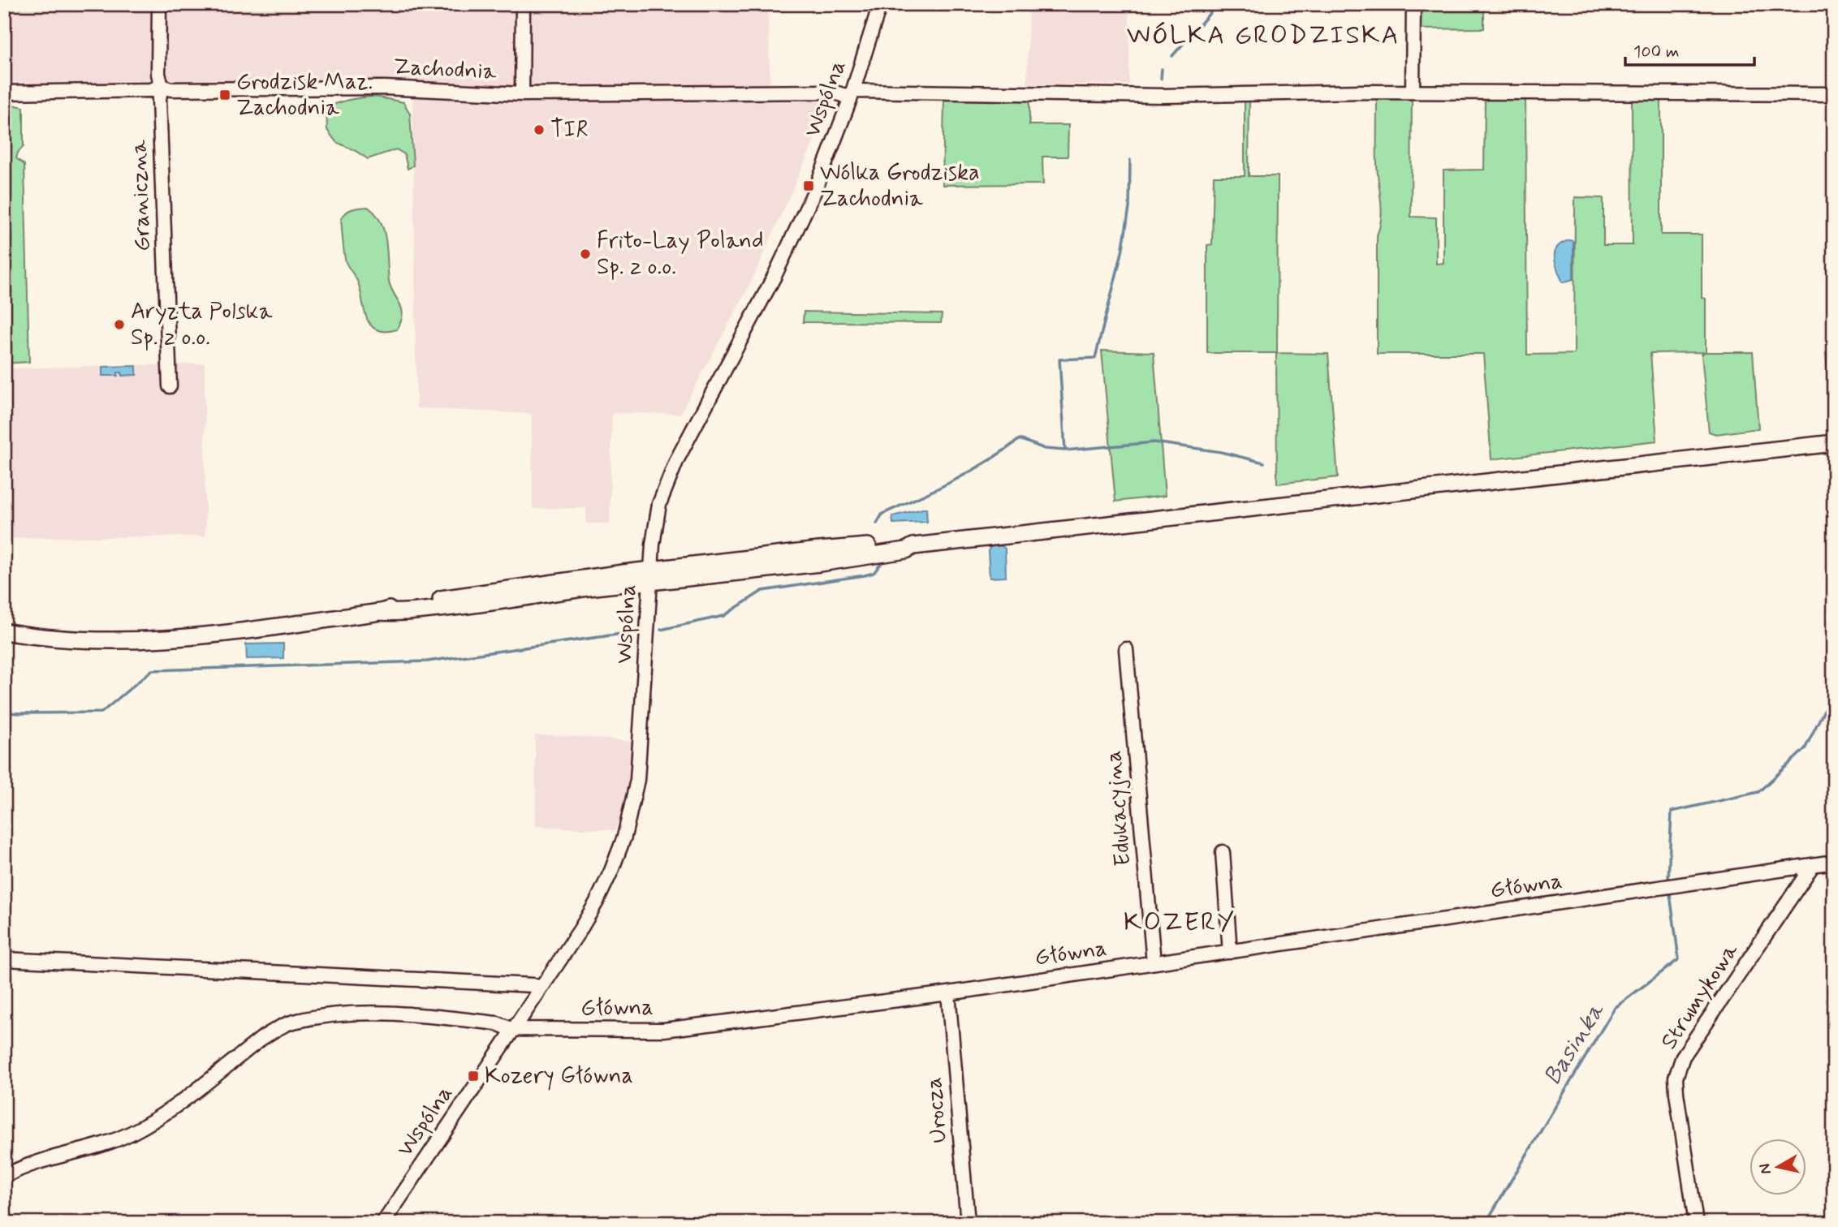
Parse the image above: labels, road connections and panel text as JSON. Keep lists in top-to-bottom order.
{
  "streets": {
    "street": [
      "Zachodnia",
      "Wspólna",
      "Graniczna",
      "Edukacyjna",
      "Główna",
      "Strumykowa",
      "Urocza"
    ]
  },
  "crossings": [
    ["Zachodnia", "Wspólna"],
    ["Zachodnia", "Graniczna"],
    ["Wspólna", "Główna"],
    ["Edukacyjna", "Główna"],
    ["Główna", "Strumykowa"],
    ["Główna", "Urocza"]
  ],
  "districts": ["WÓLKA GRODZISKA", "KOZERY"],
  "water": ["Basinka"],
  "places": {
    "transit": ["Grodzisk Maz. Zachodnia", "Wólka Grodziska Zachodnia", "Kozery Główna"],
    "other": ["TIR", "Frito-Lay Poland Sp. z o.o.", "Aryzta Polska Sp. z o.o."]
  },
  "scale_bar": "100 m",
  "north": "left"
}
